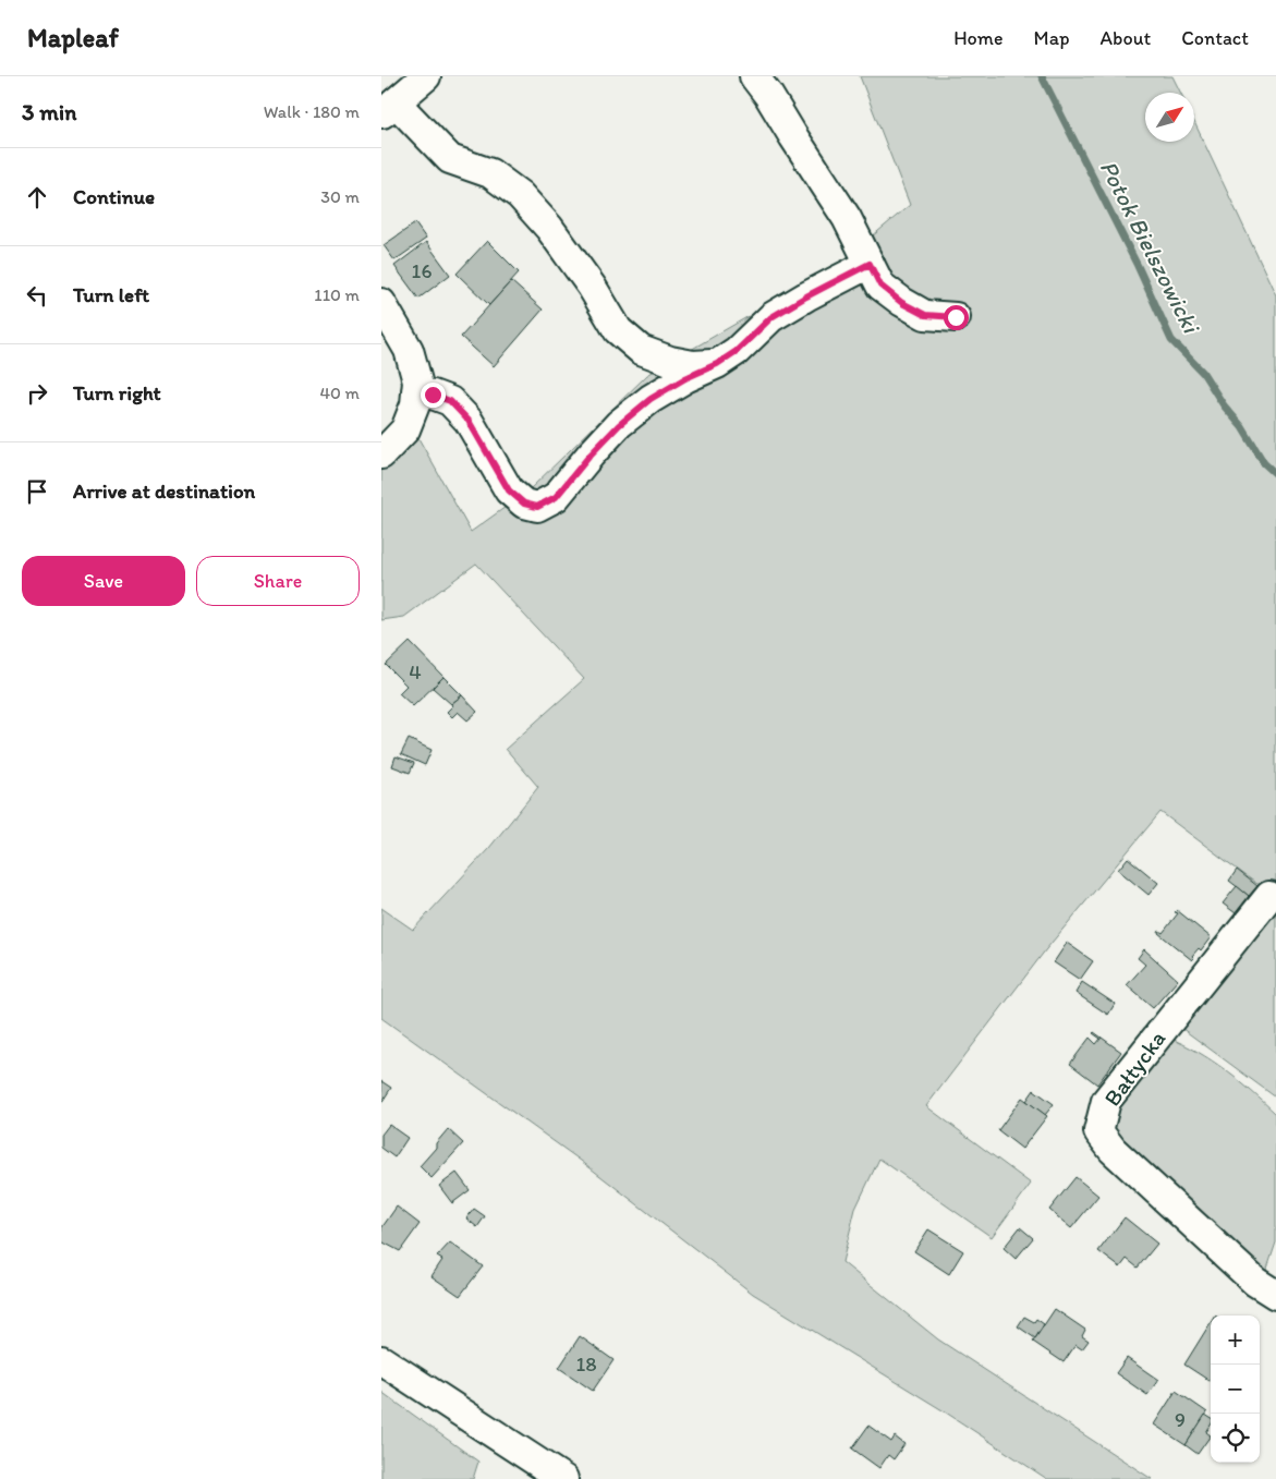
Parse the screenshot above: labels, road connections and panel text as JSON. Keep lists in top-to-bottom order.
{
  "streets": {
    "street": ["Bałtycka"]
  },
  "water": ["Potok Bielszowicki"],
  "house_numbers": [
    "16",
    "4",
    "18",
    "9"
  ],
  "north": "top right",
  "page": {
    "header": "Mapleaf",
    "nav": [
      "Home",
      "Map",
      "About",
      "Contact"
    ],
    "heading": ["3 min", "Walk · 180 m"],
    "list": [
      ["Continue", "30 m"],
      ["Turn left", "110 m"],
      ["Turn right", "40 m"],
      "Arrive at destination"
    ],
    "buttons": ["Save", "Share"],
    "map_buttons": ["+", "−"]
  }
}
